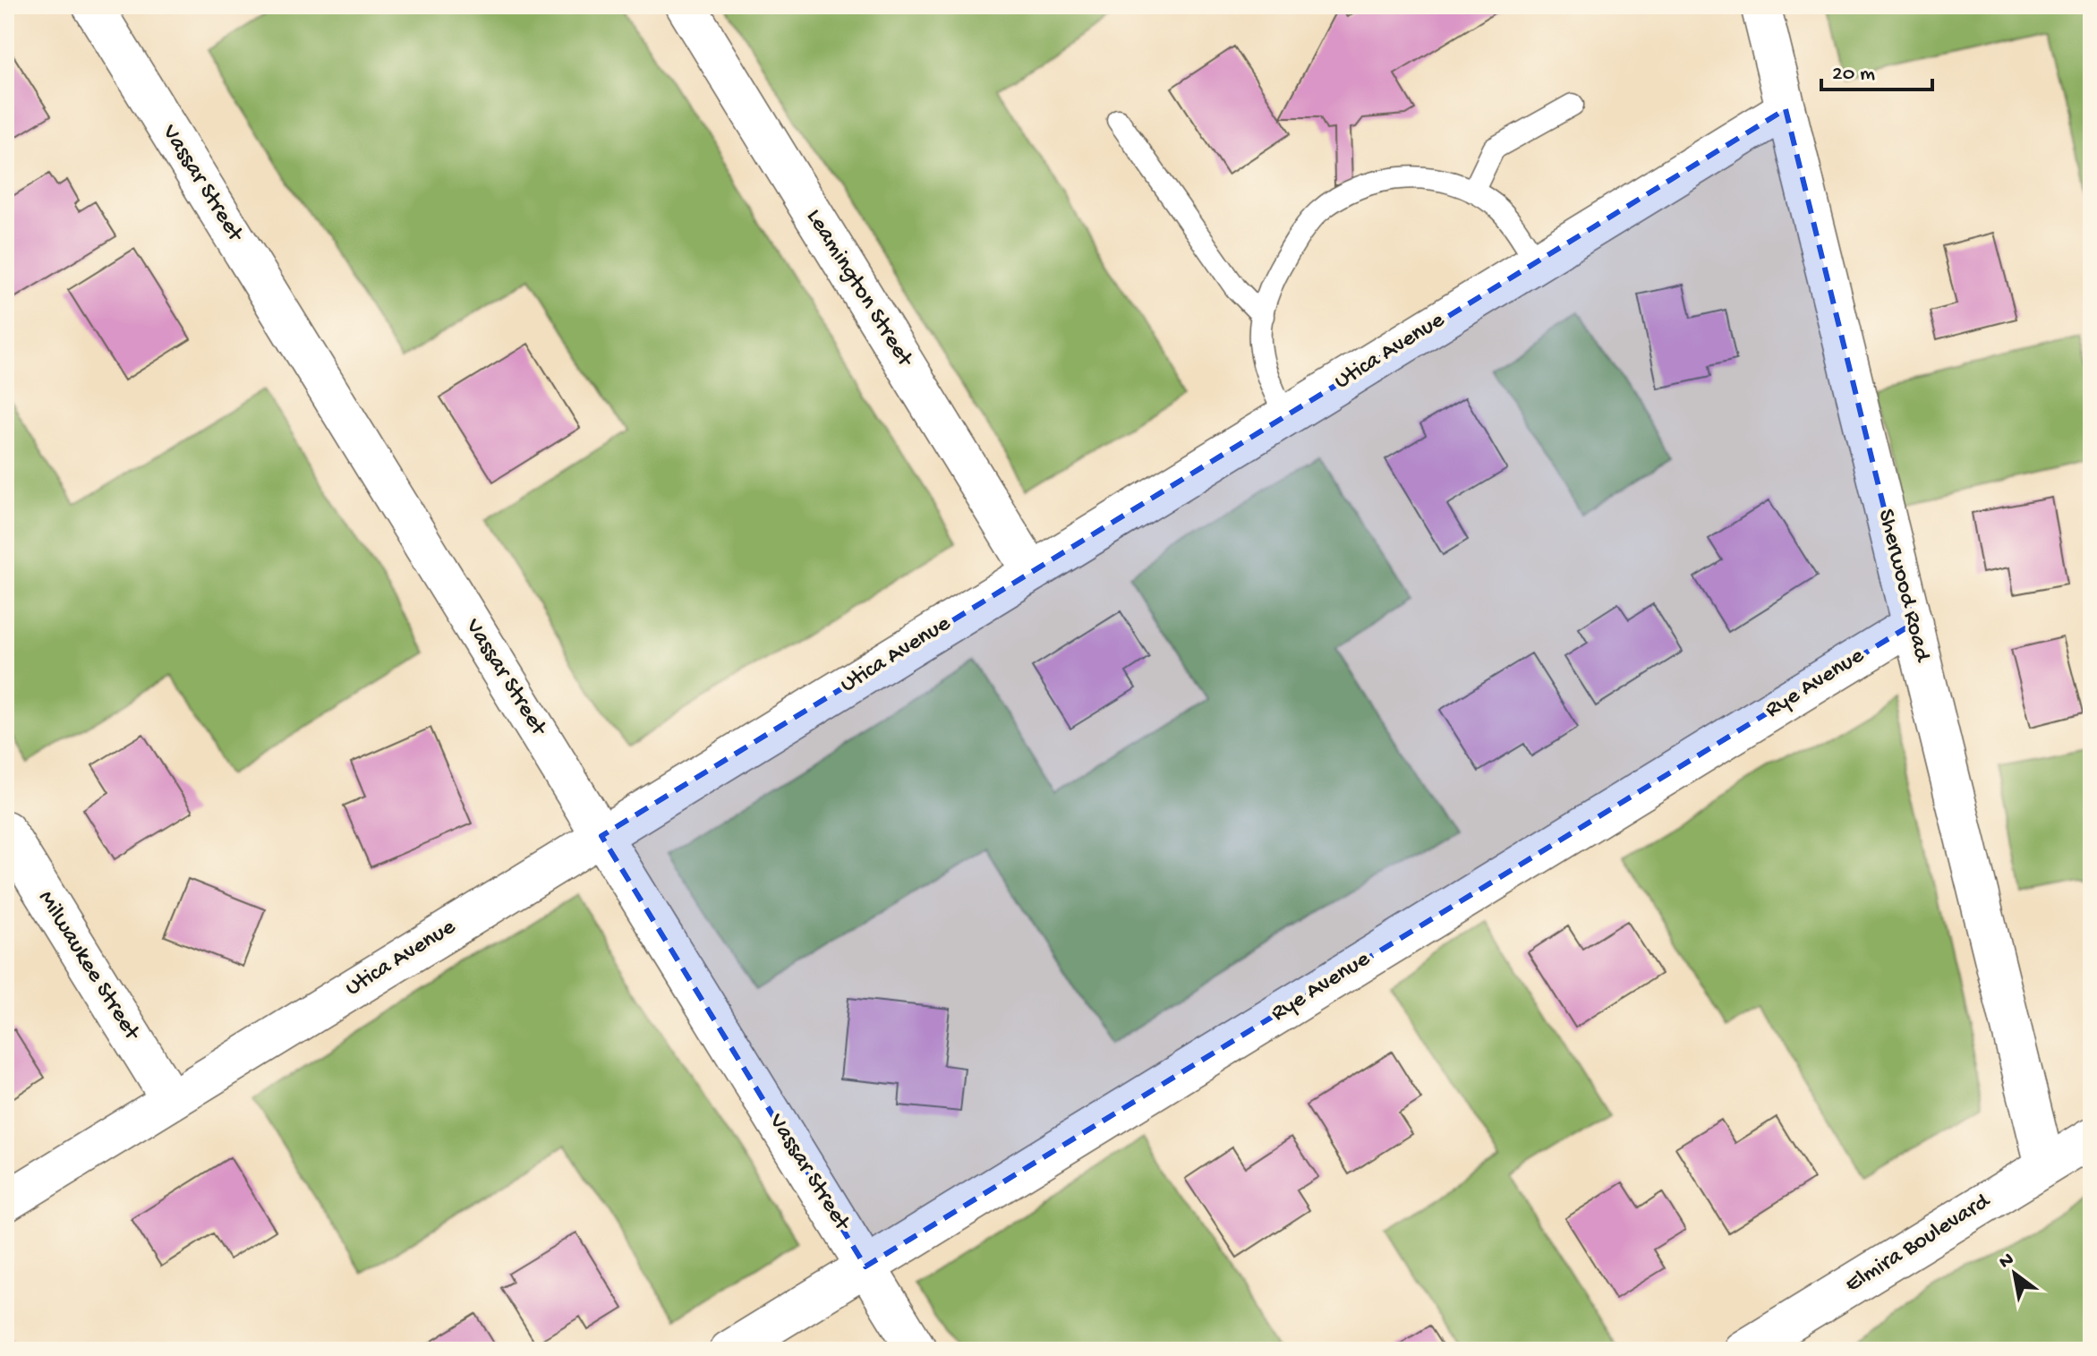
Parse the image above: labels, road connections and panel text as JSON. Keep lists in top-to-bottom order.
{
  "streets": {
    "street": [
      "Vassar Street",
      "Leamington Street",
      "Utica Avenue",
      "Sherwood Road",
      "Rye Avenue",
      "Milwaukee Street",
      "Elmira Boulevard"
    ]
  },
  "crossings": [
    ["Vassar Street", "Utica Avenue"],
    ["Vassar Street", "Rye Avenue"],
    ["Leamington Street", "Utica Avenue"],
    ["Utica Avenue", "Sherwood Road"],
    ["Utica Avenue", "Milwaukee Street"],
    ["Sherwood Road", "Rye Avenue"],
    ["Sherwood Road", "Elmira Boulevard"]
  ],
  "scale_bar": "20 m",
  "north": "top left"
}
